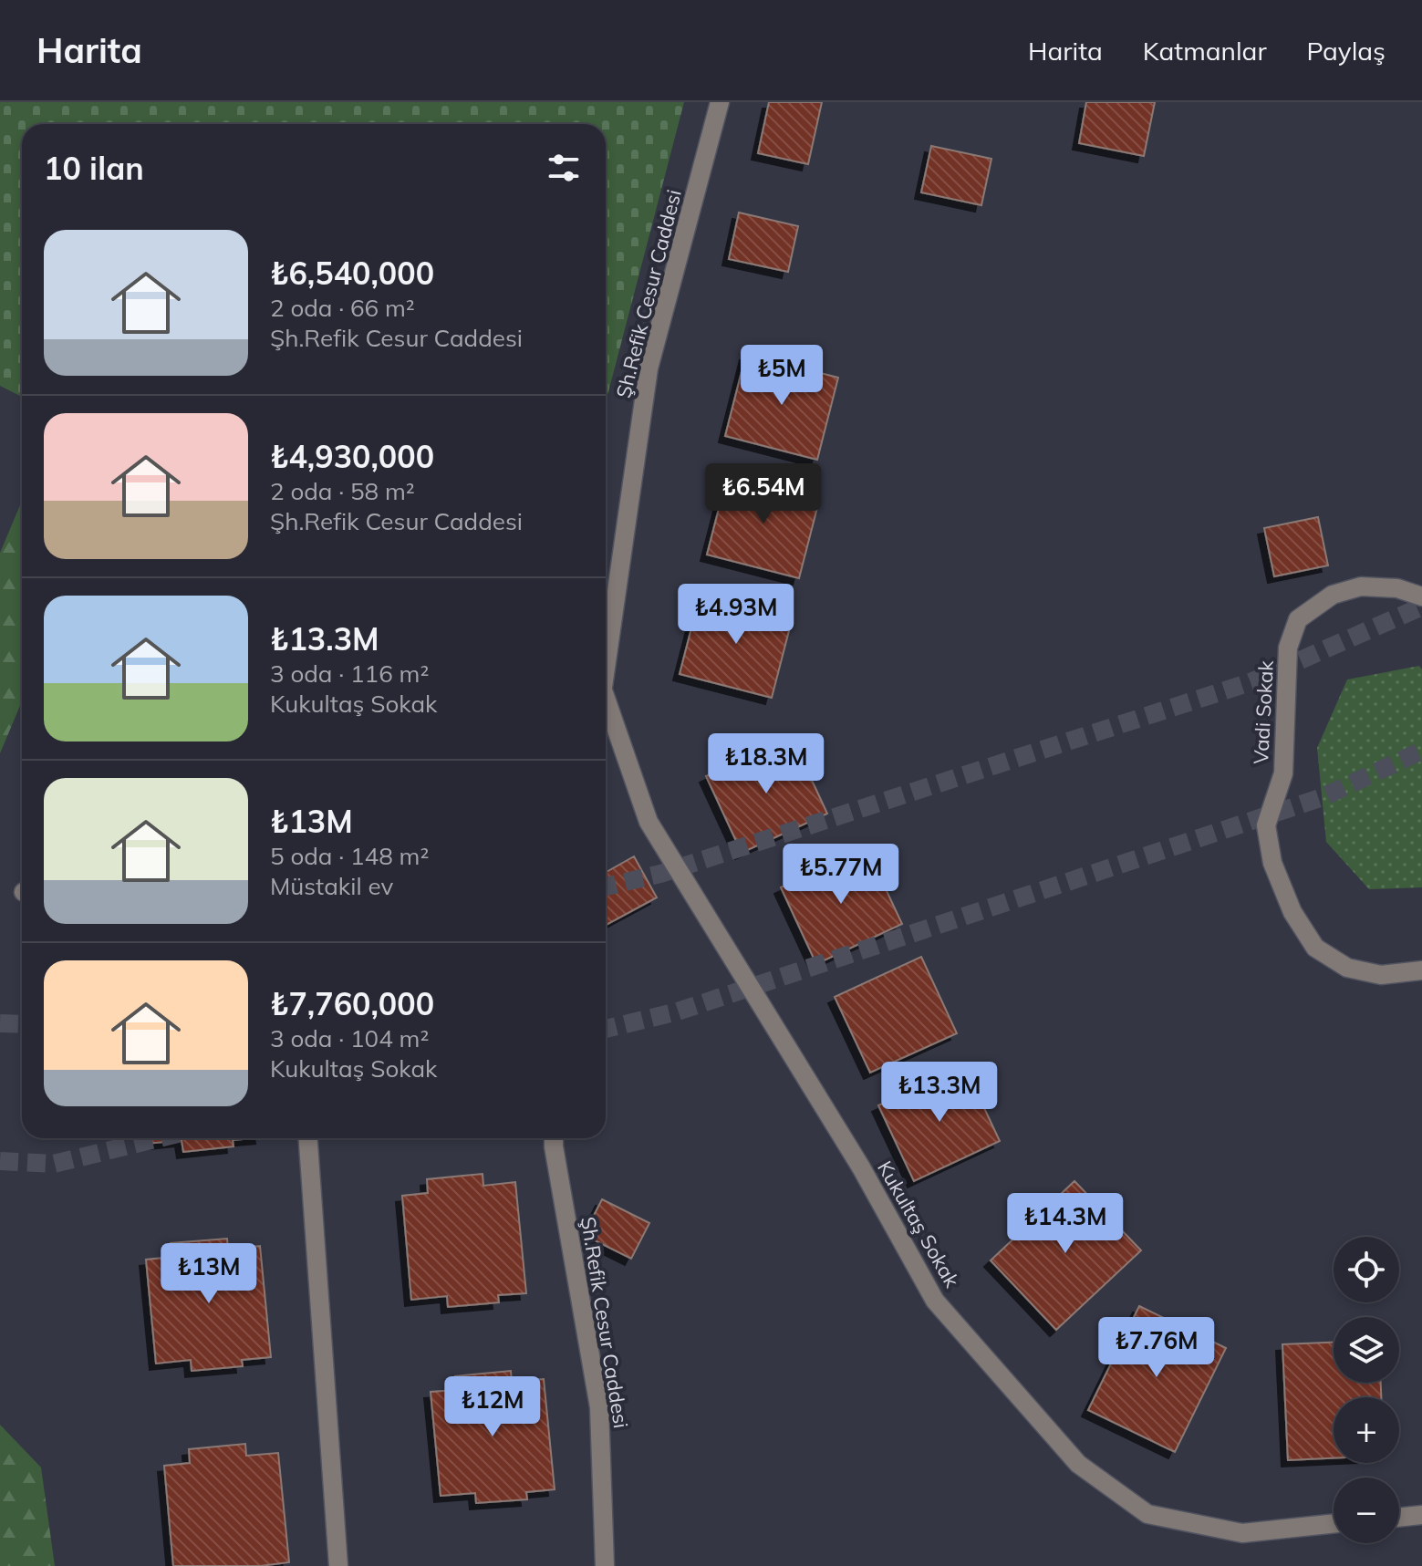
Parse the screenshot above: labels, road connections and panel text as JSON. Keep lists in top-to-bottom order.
{
  "streets": {
    "street": ["Şh.Refik Cesur Caddesi", "Vadi Sokak", "Kukultaş Sokak"]
  },
  "page": {
    "header": "Harita",
    "nav": ["Harita", "Katmanlar", "Paylaş"],
    "heading": "10 ilan",
    "list": [
      {
        "name": "₺6,540,000",
        "note": "2 oda · 66 m² · Şh.Refik Cesur Caddesi"
      },
      {
        "name": "₺4,930,000",
        "note": "2 oda · 58 m² · Şh.Refik Cesur Caddesi"
      },
      {
        "name": "₺13.3M",
        "note": "3 oda · 116 m² · Kukultaş Sokak"
      },
      {
        "name": "₺13M",
        "note": "5 oda · 148 m² · Müstakil ev"
      },
      {
        "name": "₺7,760,000",
        "note": "3 oda · 104 m² · Kukultaş Sokak"
      }
    ],
    "price": [
      "₺5M",
      "₺6.54M",
      "₺4.93M",
      "₺18.3M",
      "₺5.77M",
      "₺13.3M",
      "₺14.3M",
      "₺13M",
      "₺7.76M",
      "₺12M"
    ],
    "map_buttons": ["+", "−"]
  }
}
